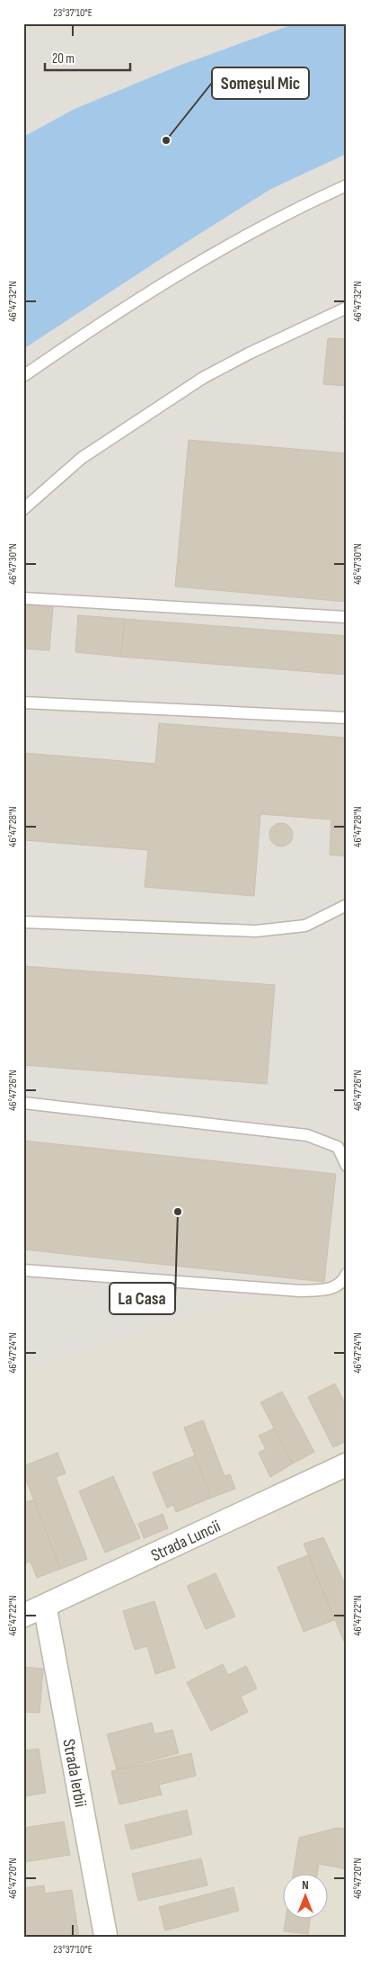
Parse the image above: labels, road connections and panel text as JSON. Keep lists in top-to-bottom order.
{
  "streets": {
    "street": ["Strada Luncii", "Strada Ierbii"]
  },
  "crossings": [
    ["Strada Luncii", "Strada Ierbii"]
  ],
  "places": ["Someșul Mic", "La Casa"],
  "scale_bar": "20 m",
  "north": "top",
  "coordinates": [
    "23°37'10\"E",
    "46°47'32\"N",
    "46°47'30\"N",
    "46°47'28\"N",
    "46°47'26\"N",
    "46°47'24\"N",
    "46°47'22\"N",
    "46°47'20\"N"
  ]
}
